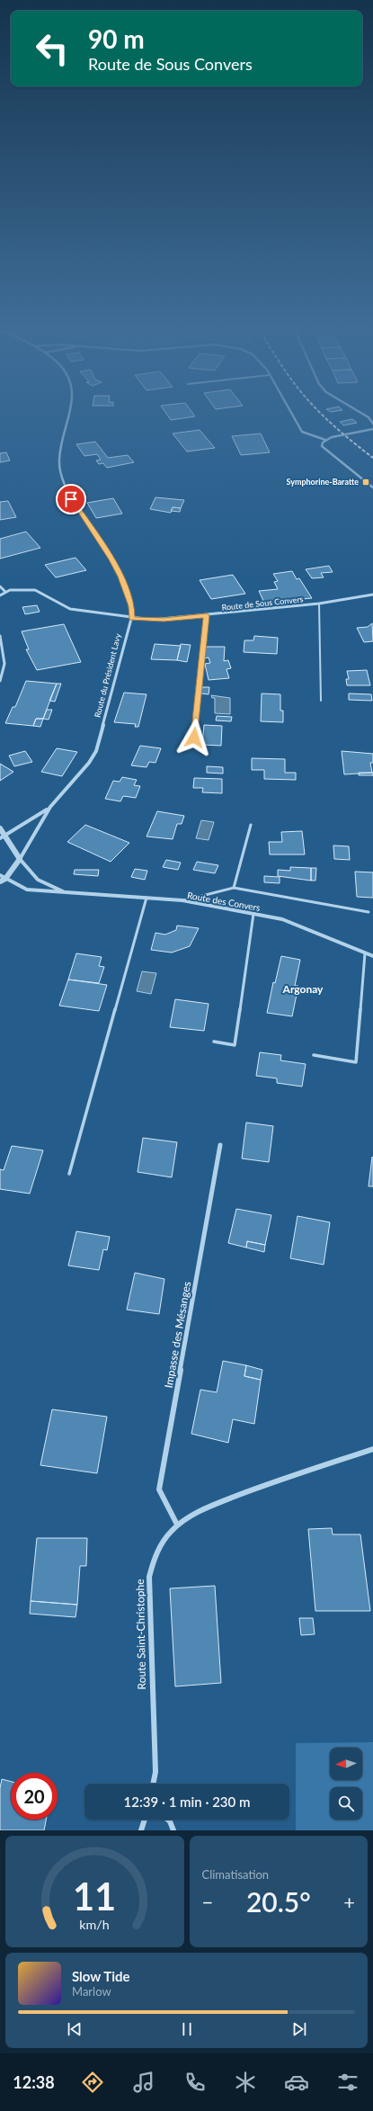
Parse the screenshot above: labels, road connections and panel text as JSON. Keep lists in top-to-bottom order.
{
  "streets": {
    "street": [
      "Route de Sous Convers",
      "Route du Président Lavy",
      "Route des Convers",
      "Impasse des Mésanges",
      "Route Saint-Christophe"
    ]
  },
  "crossings": [
    ["Route de Sous Convers", "Route du Président Lavy"],
    ["Route du Président Lavy", "Route des Convers"],
    ["Impasse des Mésanges", "Route Saint-Christophe"]
  ],
  "districts": ["Argonay"],
  "places": {
    "transit": ["Symphorine-Baratte"]
  },
  "north": "left",
  "page": {
    "turn": ["90 m", "Route de Sous Convers"],
    "limit": "20",
    "trip": "12:39 · 1 min · 230 m",
    "tile": "Climatisation",
    "heat": ["−", "20.5°", "+"],
    "song": ["Slow Tide", "Marlow"],
    "tabs": "12:38",
    "gauge": ["11", "km/h"]
  }
}
